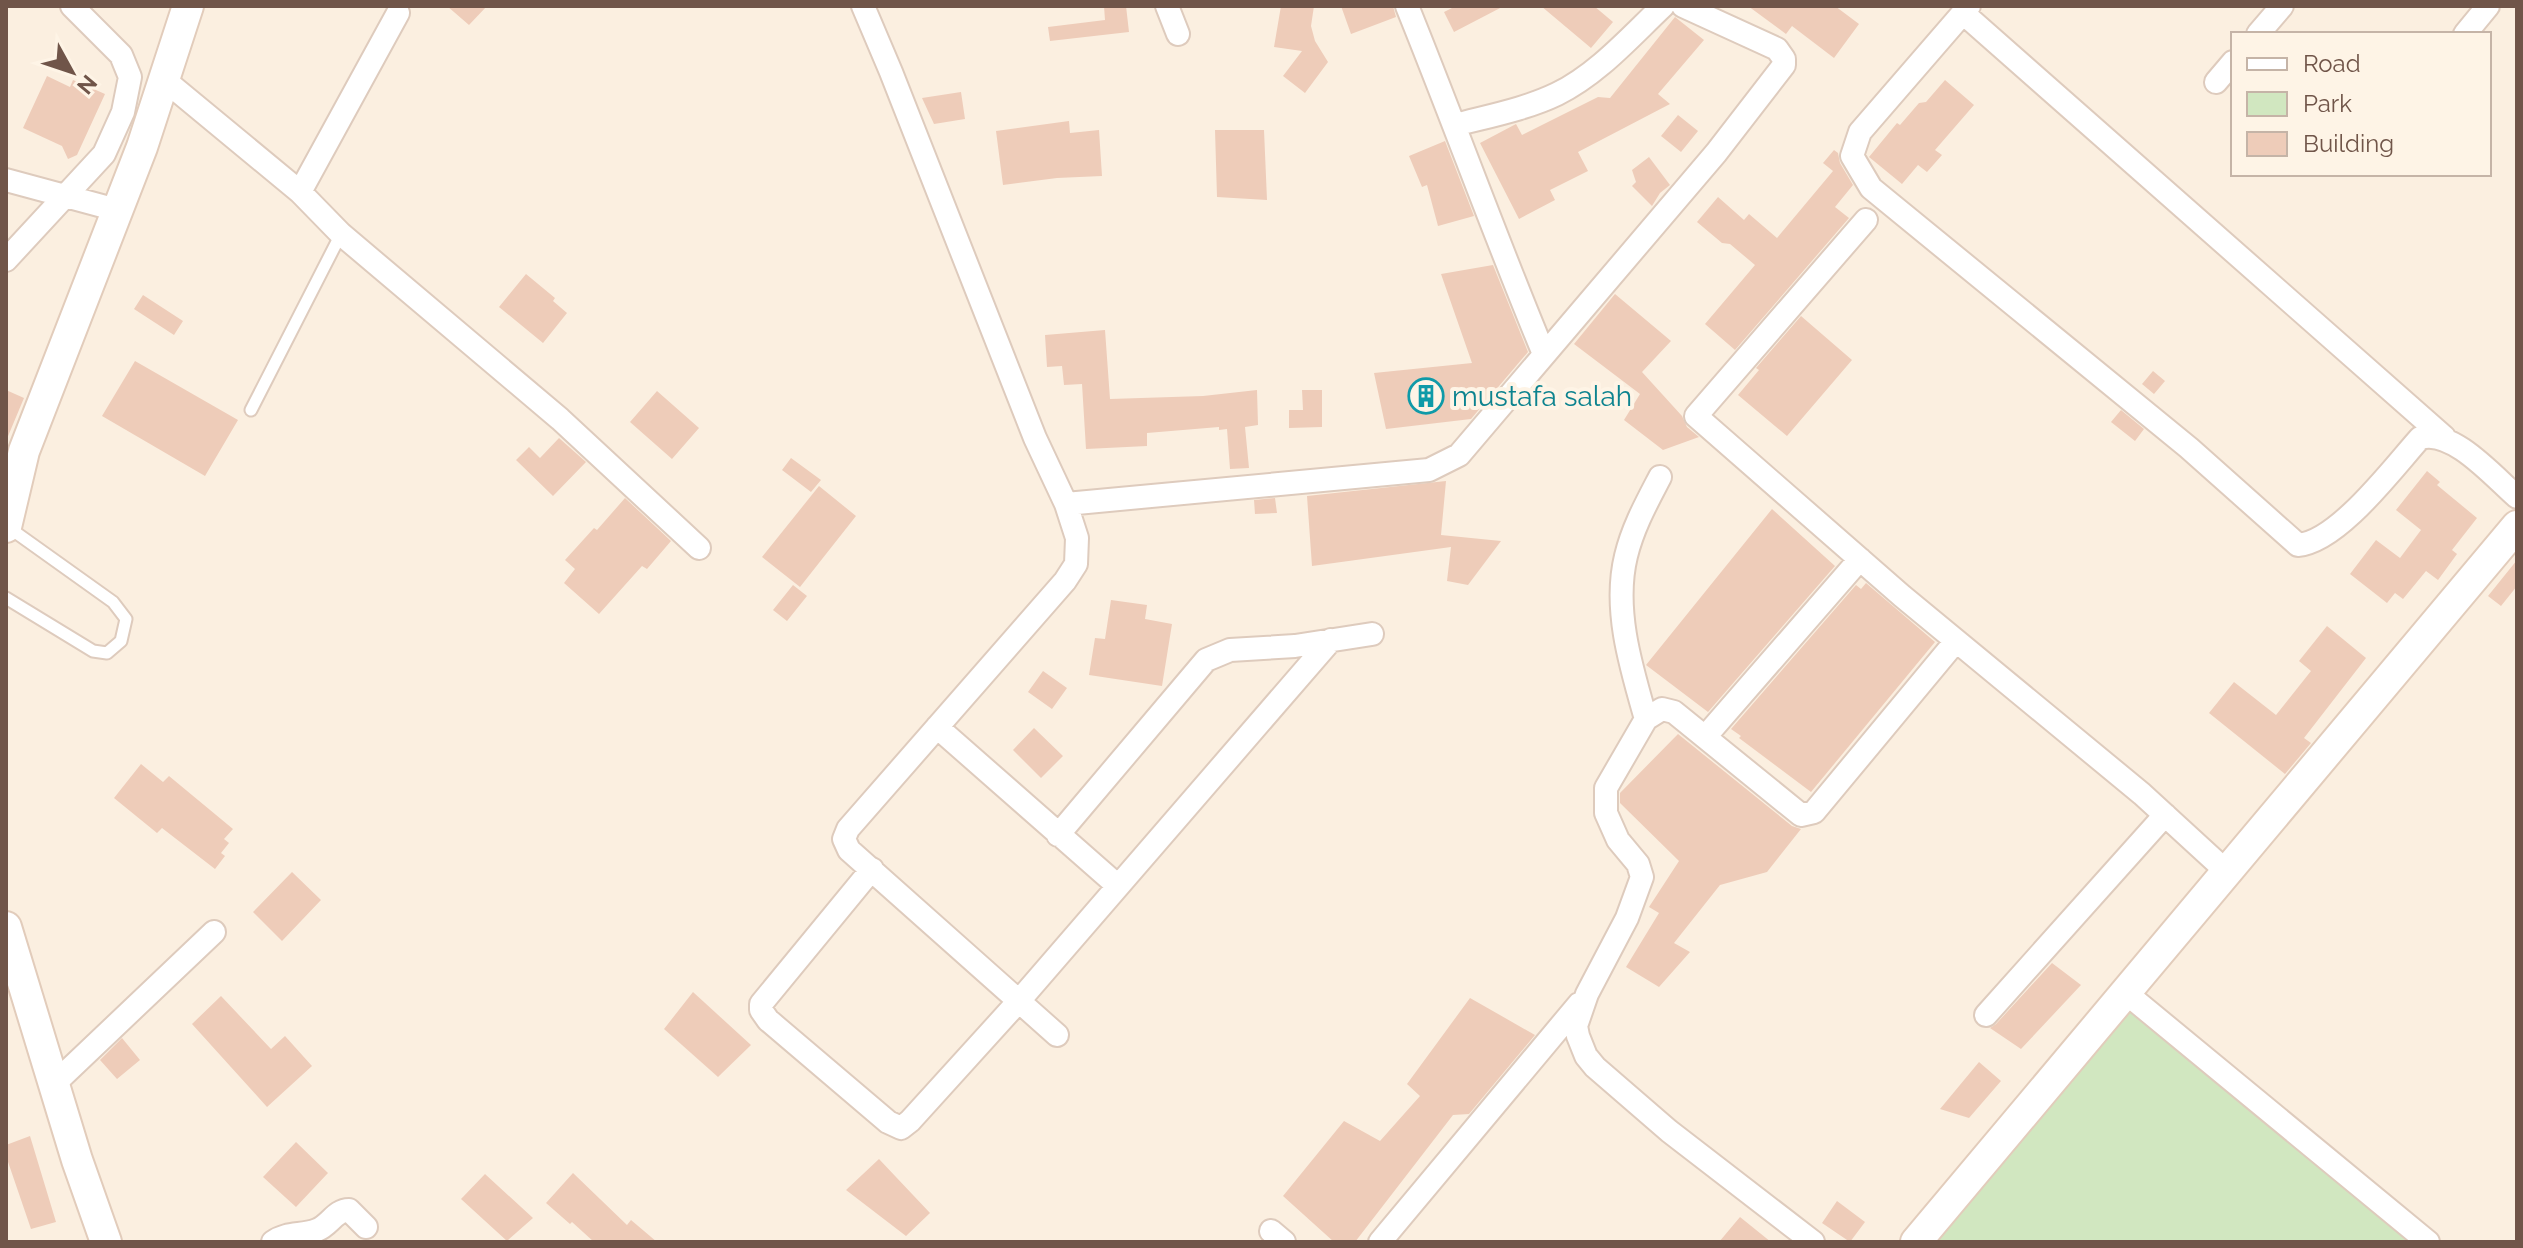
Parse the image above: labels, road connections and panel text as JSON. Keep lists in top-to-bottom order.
{
  "places": {
    "building": ["mustafa salah"]
  },
  "legend": ["Road", "Park", "Building"],
  "north": "bottom right"
}
